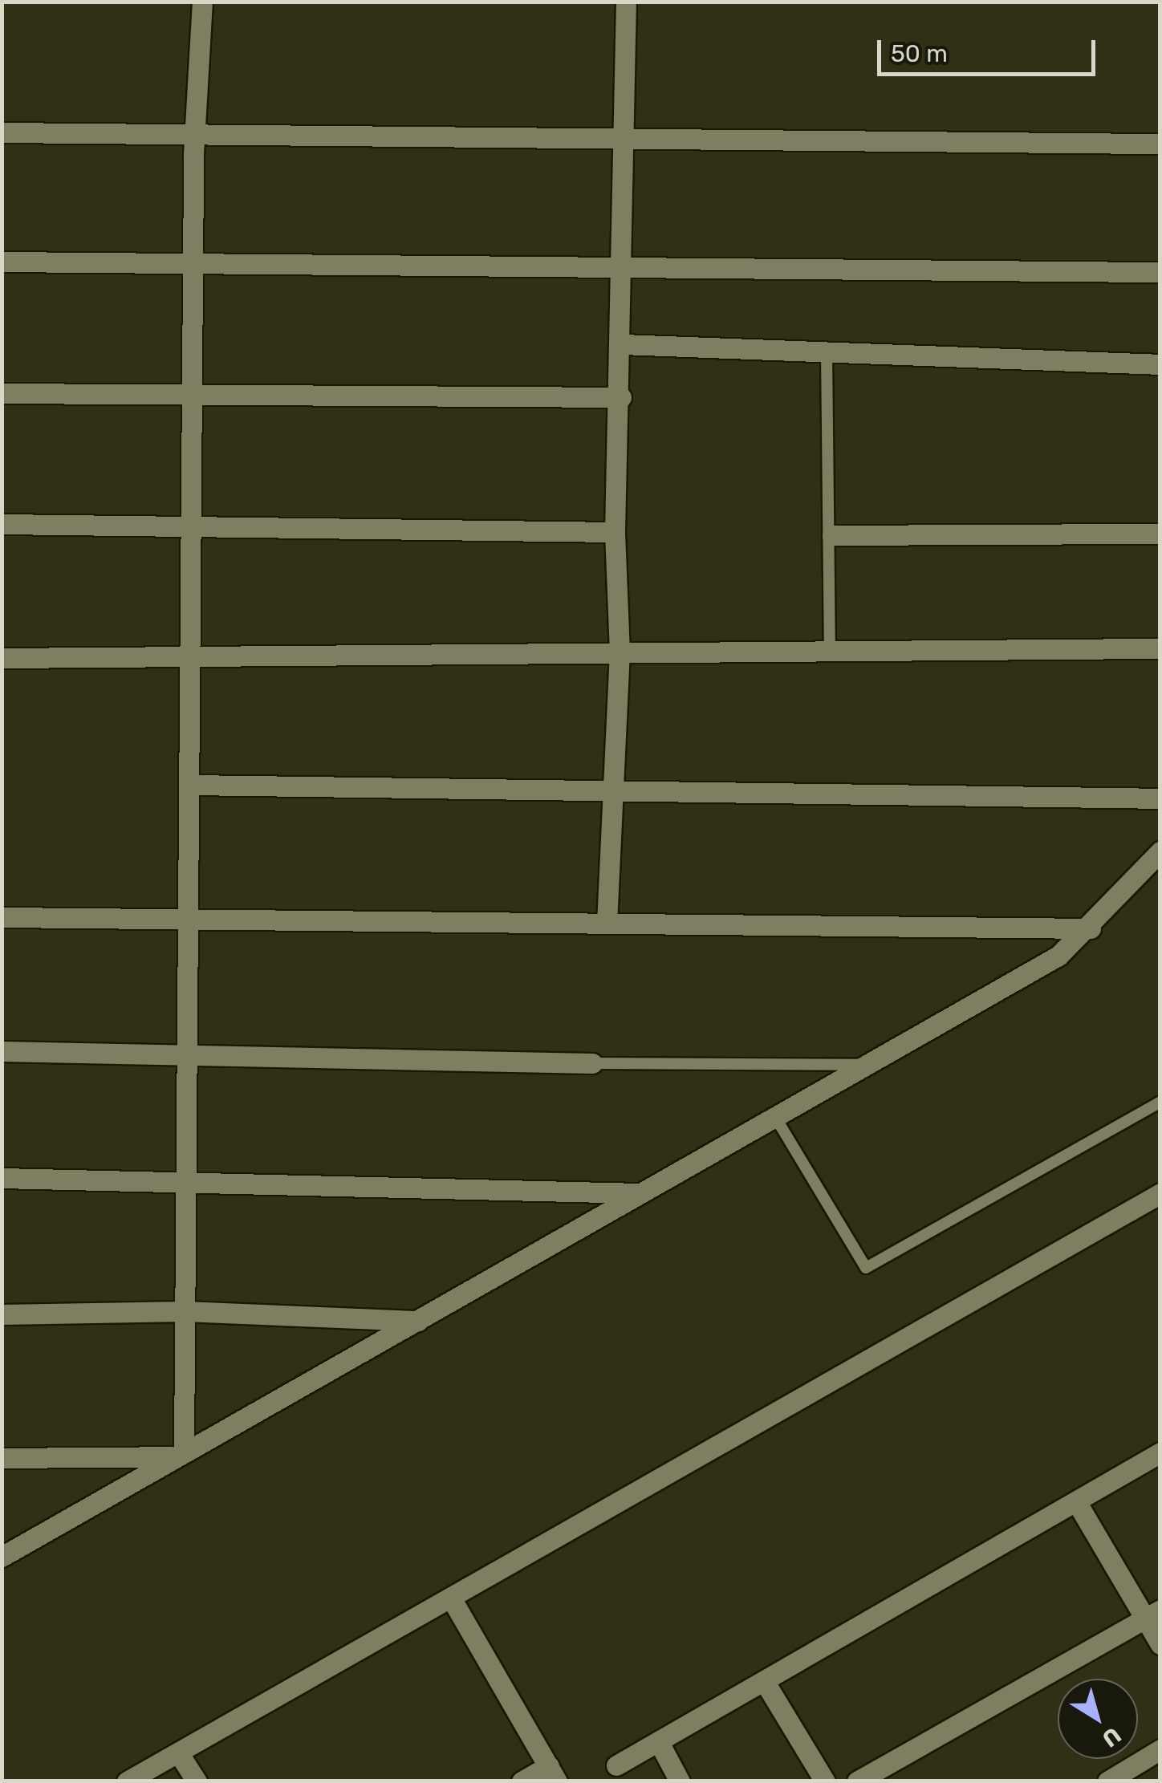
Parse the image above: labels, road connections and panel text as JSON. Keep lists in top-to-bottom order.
{
  "scale_bar": "50 m",
  "north": "bottom right"
}
